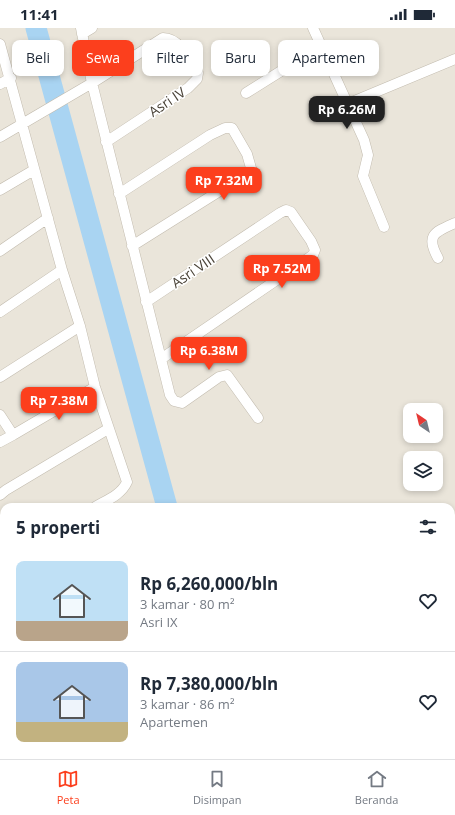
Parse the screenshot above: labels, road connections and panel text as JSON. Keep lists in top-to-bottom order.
{
  "streets": {
    "street": ["Asri IV", "Asri VIII"]
  },
  "north": "top left",
  "page": {
    "status": "11:41",
    "chip": [
      "Beli",
      "Sewa",
      "Filter",
      "Baru",
      "Apartemen"
    ],
    "price": [
      "Rp 6.26M",
      "Rp 7.32M",
      "Rp 7.52M",
      "Rp 6.38M",
      "Rp 7.38M"
    ],
    "heading": "5 properti",
    "list": [
      {
        "name": "Rp 6,260,000/bln",
        "note": "3 kamar · 80 m² · Asri IX"
      },
      {
        "name": "Rp 7,380,000/bln",
        "note": "3 kamar · 86 m² · Apartemen"
      }
    ],
    "tabs": ["Peta", "Disimpan", "Beranda"]
  }
}
